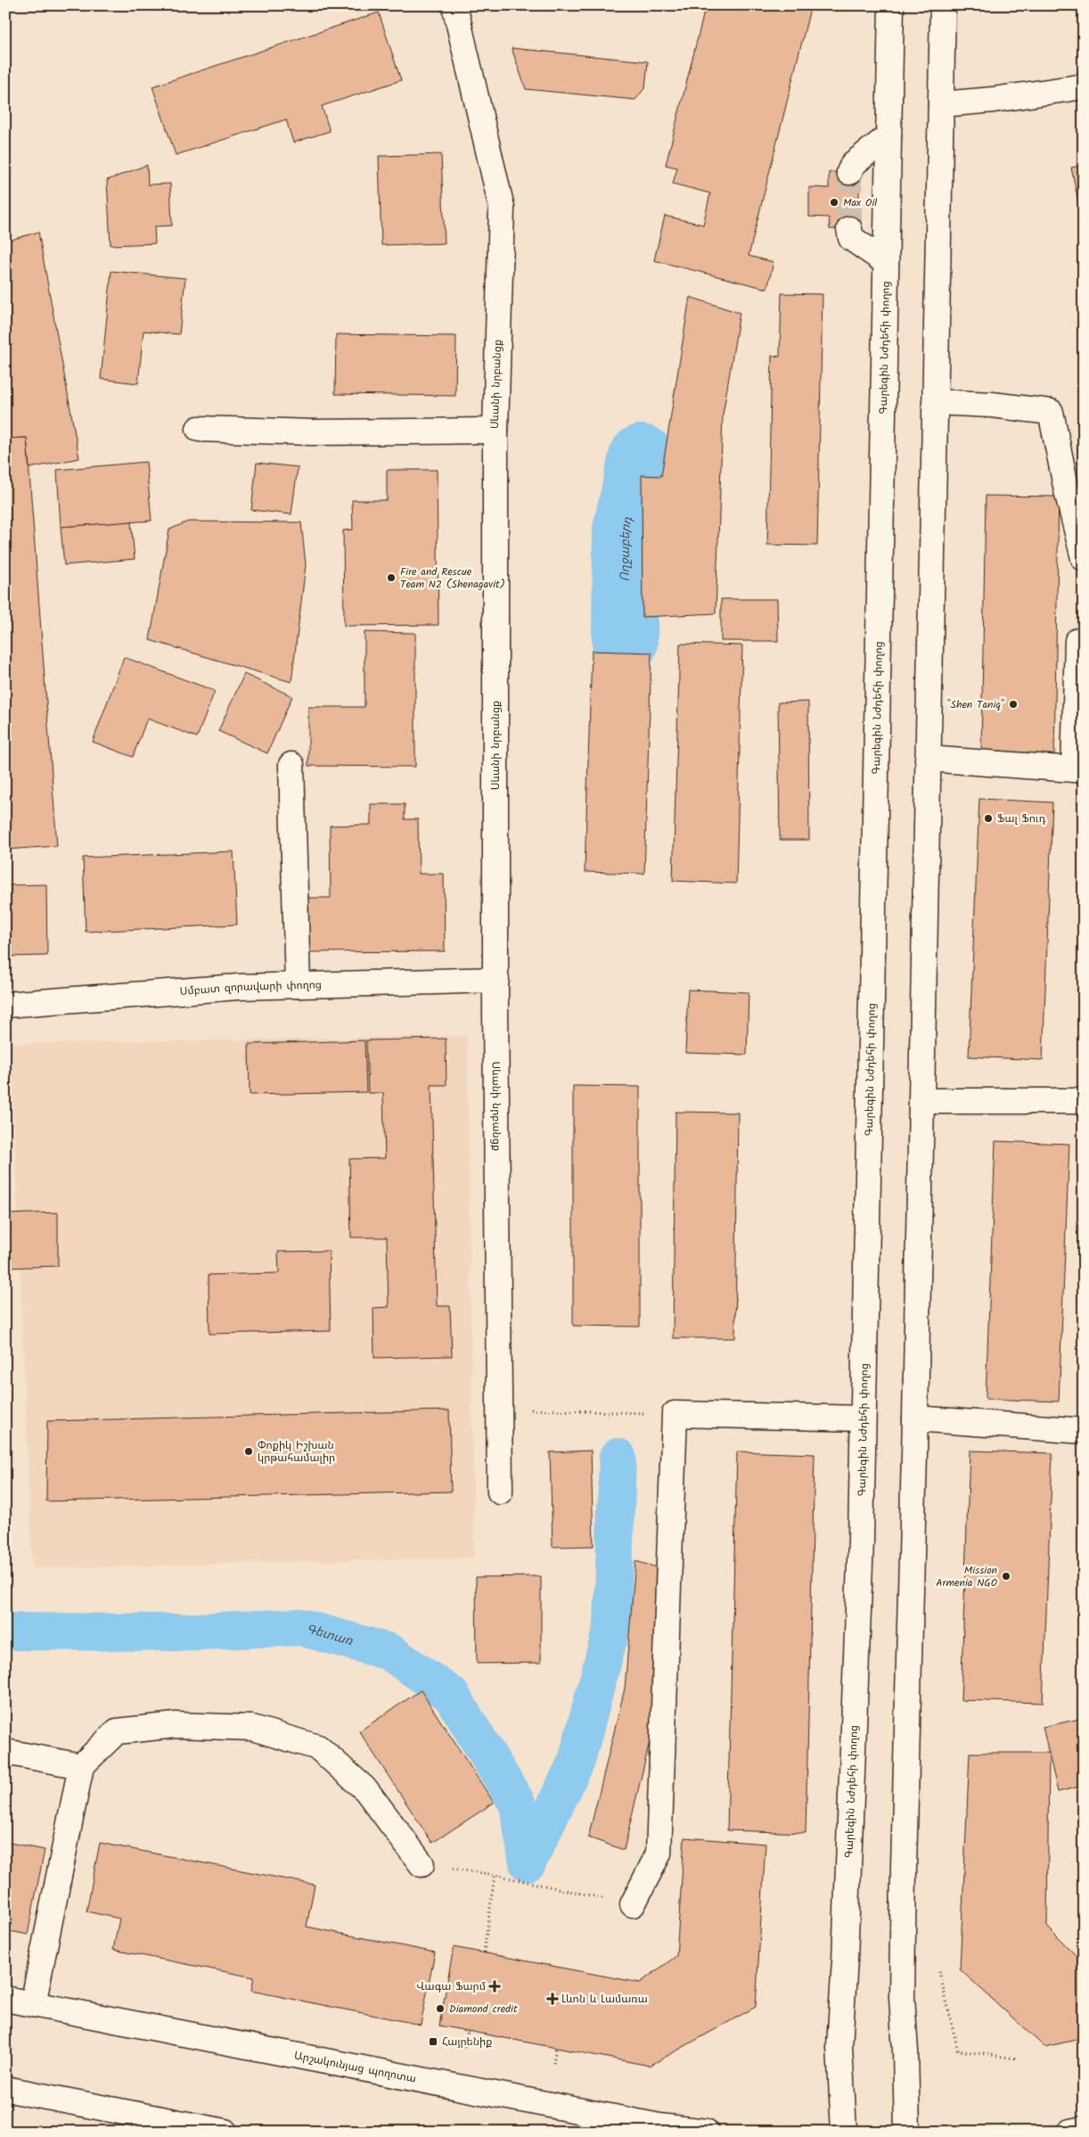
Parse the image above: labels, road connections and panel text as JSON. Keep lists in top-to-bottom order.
{
  "streets": {
    "main road": [
      "Գարեգին Նժդեհի փողոց",
      "Սևանի նրբանցք",
      "Սմբատ զորավարի փողոց",
      "Արշակունյաց պողոտա"
    ]
  },
  "crossings": [
    ["Սևանի նրբանցք", "Սմբատ զորավարի փողոց"]
  ],
  "water": ["Ողջաբերդ", "Գետառ"],
  "places": {
    "other": [
      "Max Oil",
      "Fire and Rescue Team N2 (Shenagavit)",
      "\"Shen Taniq\"",
      "Ֆալ Ֆուդ",
      "Փոքիկ Իշխան կրթահամալիր",
      "Mission Armenia NGO",
      "Diamond credit"
    ],
    "health": ["Վագա Ֆարմ", "Լևոն և Լամառա"],
    "transit": ["Հայրենիք"]
  }
}
